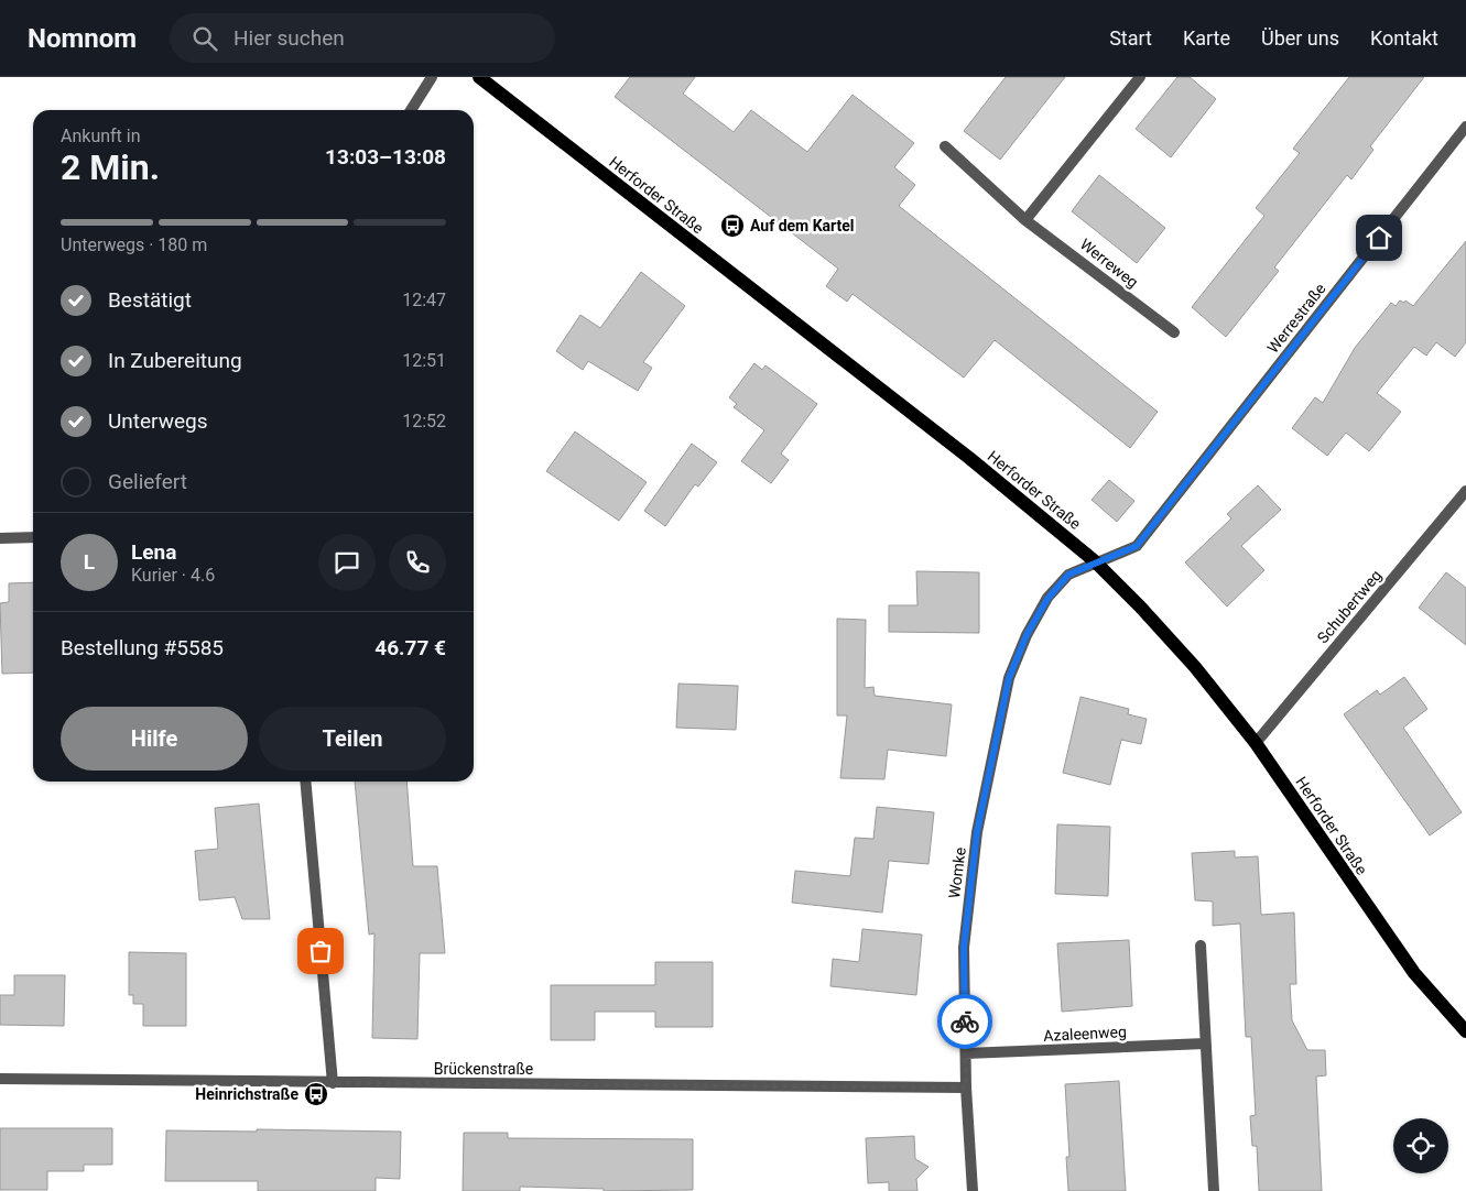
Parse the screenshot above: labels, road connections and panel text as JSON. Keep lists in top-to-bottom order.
{
  "streets": {
    "main road": ["Herforder Straße"],
    "street": [
      "Werreweg",
      "Werrestraße",
      "Schubertweg",
      "Womke",
      "Azaleenweg",
      "Brückenstraße"
    ]
  },
  "crossings": [
    ["Herforder Straße", "Werrestraße"],
    ["Herforder Straße", "Schubertweg"],
    ["Herforder Straße", "Womke"],
    ["Werrestraße", "Womke"],
    ["Womke", "Azaleenweg"],
    ["Womke", "Brückenstraße"]
  ],
  "places": {
    "bus stop": ["Auf dem Kartel", "Heinrichstraße"]
  },
  "page": {
    "header": "Nomnom",
    "search": "Hier suchen",
    "nav": [
      "Start",
      "Karte",
      "Über uns",
      "Kontakt"
    ],
    "heading": ["2 Min.", "Ankunft in", "13:03–13:08"],
    "panel": [
      "Lena",
      "Kurier · 4.6",
      "Bestellung #5585",
      "46.77 €"
    ],
    "bar": "Unterwegs · 180 m",
    "list": [
      ["Bestätigt", "12:47"],
      ["In Zubereitung", "12:51"],
      ["Unterwegs", "12:52"],
      "Geliefert"
    ],
    "round": "L",
    "buttons": ["Hilfe", "Teilen"]
  }
}
